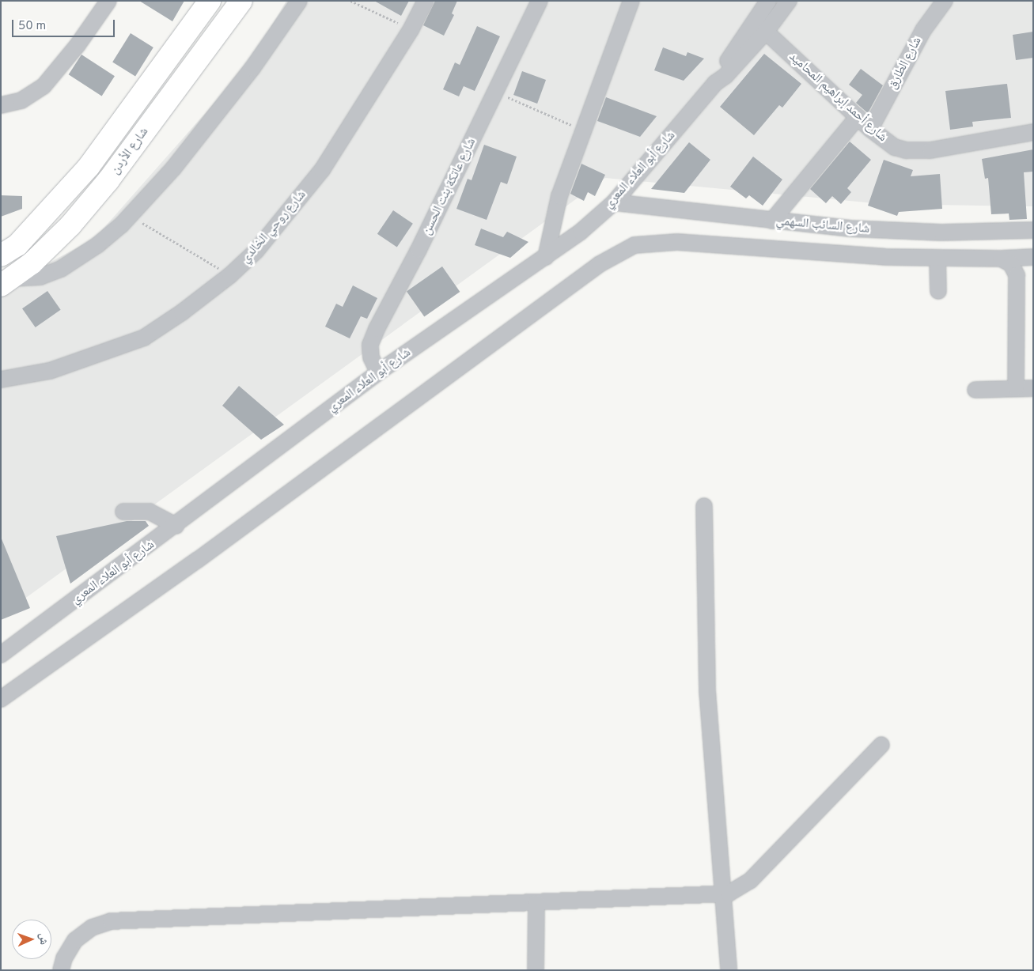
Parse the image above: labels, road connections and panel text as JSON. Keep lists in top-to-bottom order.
{
  "streets": {
    "highway": ["شارع الأردن"],
    "street": [
      "شارع الطارق",
      "شارع أحمد إبراهيم المحاميد",
      "شارع أبو العلاء المعري",
      "شارع عاتكة بنت الحسن",
      "شارع السائب السهمي",
      "شارع روحي الخالدي"
    ]
  },
  "crossings": [
    ["شارع الطارق", "شارع أحمد إبراهيم المحاميد"],
    ["شارع أحمد إبراهيم المحاميد", "شارع أبو العلاء المعري"],
    ["شارع أبو العلاء المعري", "شارع عاتكة بنت الحسن"],
    ["شارع أبو العلاء المعري", "شارع السائب السهمي"]
  ],
  "scale_bar": "50 m",
  "north": "right"
}
